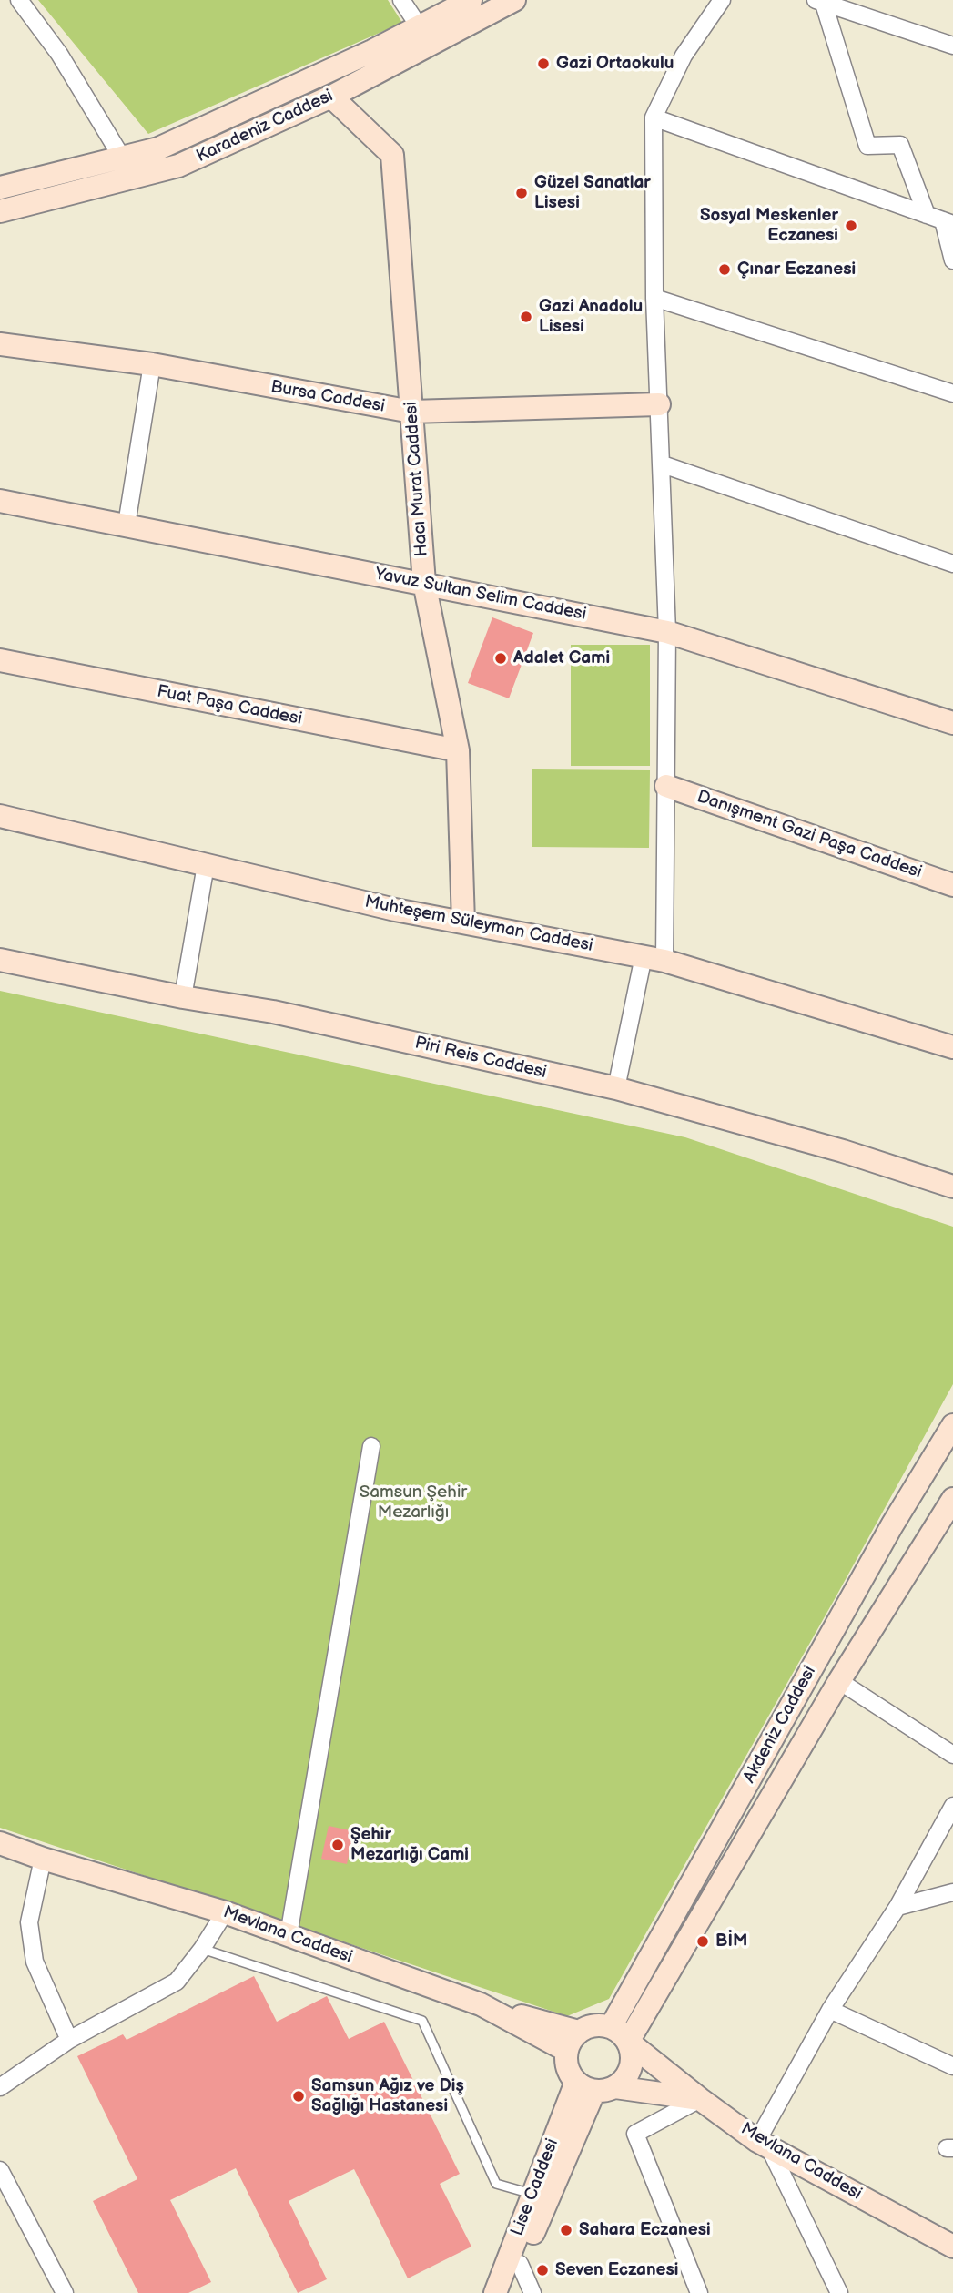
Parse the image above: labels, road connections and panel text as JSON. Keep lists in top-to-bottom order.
{
  "streets": {
    "street": [
      "Karadeniz Caddesi",
      "Bursa Caddesi",
      "Hacı Murat Caddesi",
      "Yavuz Sultan Selim Caddesi",
      "Fuat Paşa Caddesi",
      "Danışment Gazi Paşa Caddesi",
      "Muhteşem Süleyman Caddesi",
      "Piri Reis Caddesi",
      "Akdeniz Caddesi",
      "Mevlana Caddesi",
      "Lise Caddesi"
    ]
  },
  "crossings": [
    ["Karadeniz Caddesi", "Hacı Murat Caddesi"],
    ["Bursa Caddesi", "Hacı Murat Caddesi"],
    ["Hacı Murat Caddesi", "Yavuz Sultan Selim Caddesi"],
    ["Hacı Murat Caddesi", "Fuat Paşa Caddesi"],
    ["Hacı Murat Caddesi", "Muhteşem Süleyman Caddesi"],
    ["Akdeniz Caddesi", "Mevlana Caddesi"],
    ["Akdeniz Caddesi", "Lise Caddesi"],
    ["Mevlana Caddesi", "Lise Caddesi"]
  ],
  "parks": ["Samsun Şehir Mezarlığı"],
  "places": [
    "Gazi Ortaokulu",
    "Güzel Sanatlar Lisesi",
    "Sosyal Meskenler Eczanesi",
    "Çınar Eczanesi",
    "Gazi Anadolu Lisesi",
    "Adalet Cami",
    "Şehir Mezarlığı Cami",
    "BİM",
    "Samsun Ağız ve Diş Sağlığı Hastanesi",
    "Sahara Eczanesi",
    "Seven Eczanesi"
  ]
}
